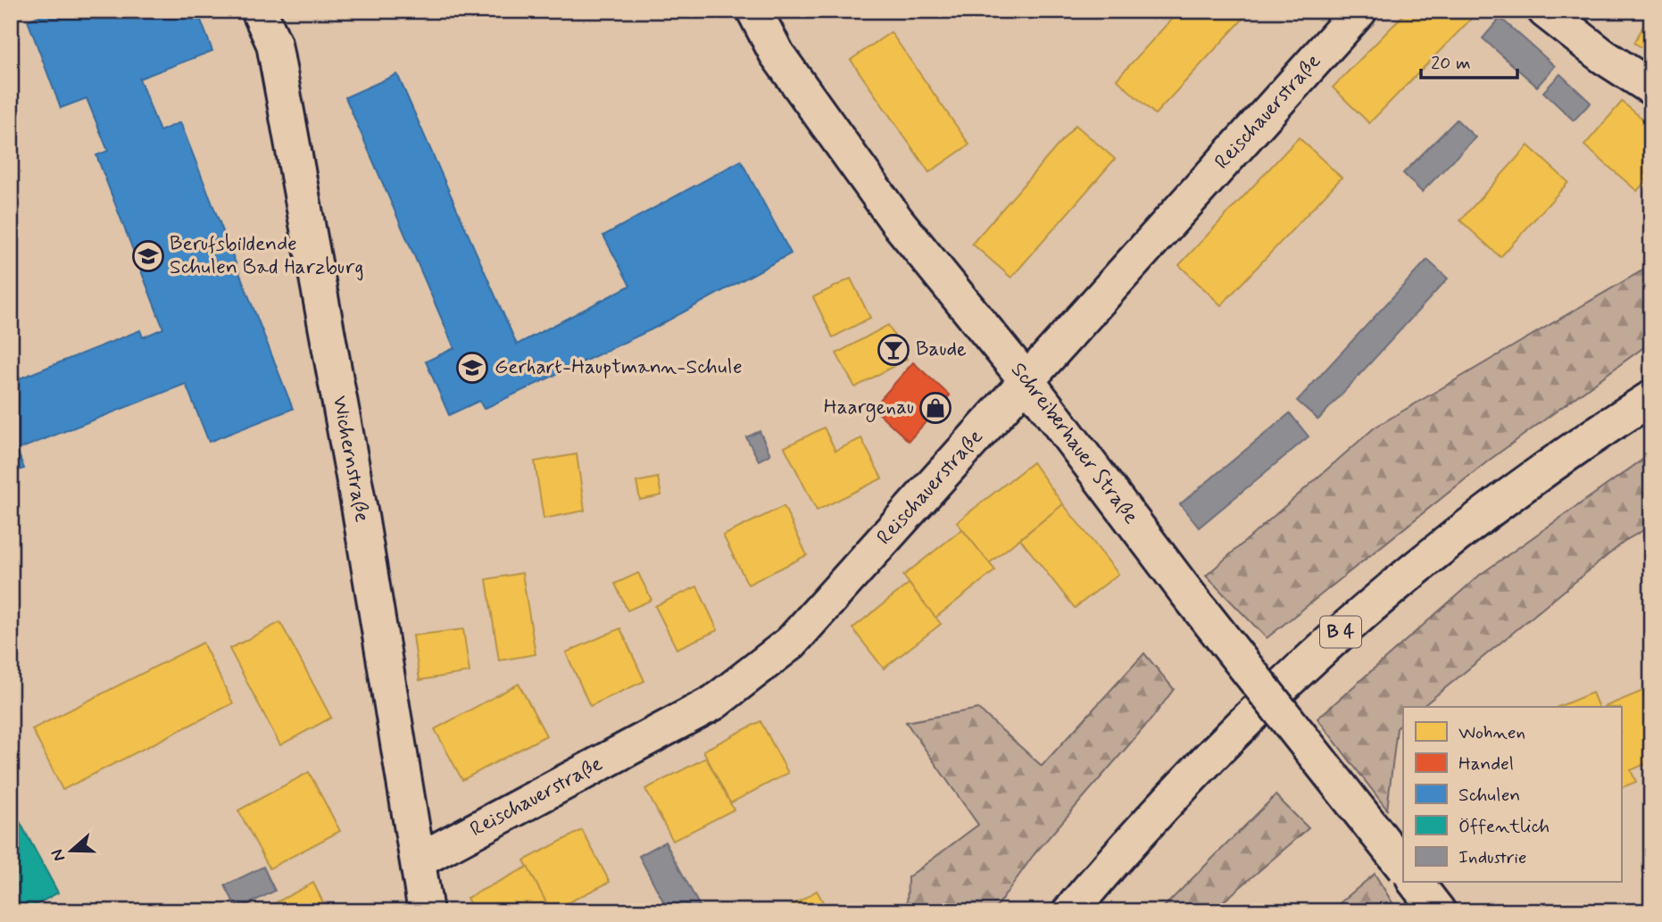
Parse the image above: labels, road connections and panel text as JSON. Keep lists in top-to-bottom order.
{
  "streets": {
    "main road": [
      "Reischauerstraße",
      "Schreiberhauer Straße",
      "Wichernstraße",
      "B 4"
    ]
  },
  "crossings": [
    ["Reischauerstraße", "Schreiberhauer Straße"],
    ["Reischauerstraße", "Wichernstraße"]
  ],
  "places": {
    "school or university": ["Berufsbildende Schulen Bad Harzburg", "Gerhart-Hauptmann-Schule"],
    "bar": ["Baude"],
    "shop": ["Haargenau"]
  },
  "legend": [
    "Wohnen",
    "Handel",
    "Schulen",
    "Öffentlich",
    "Industrie"
  ],
  "scale_bar": "20 m",
  "north": "left"
}
